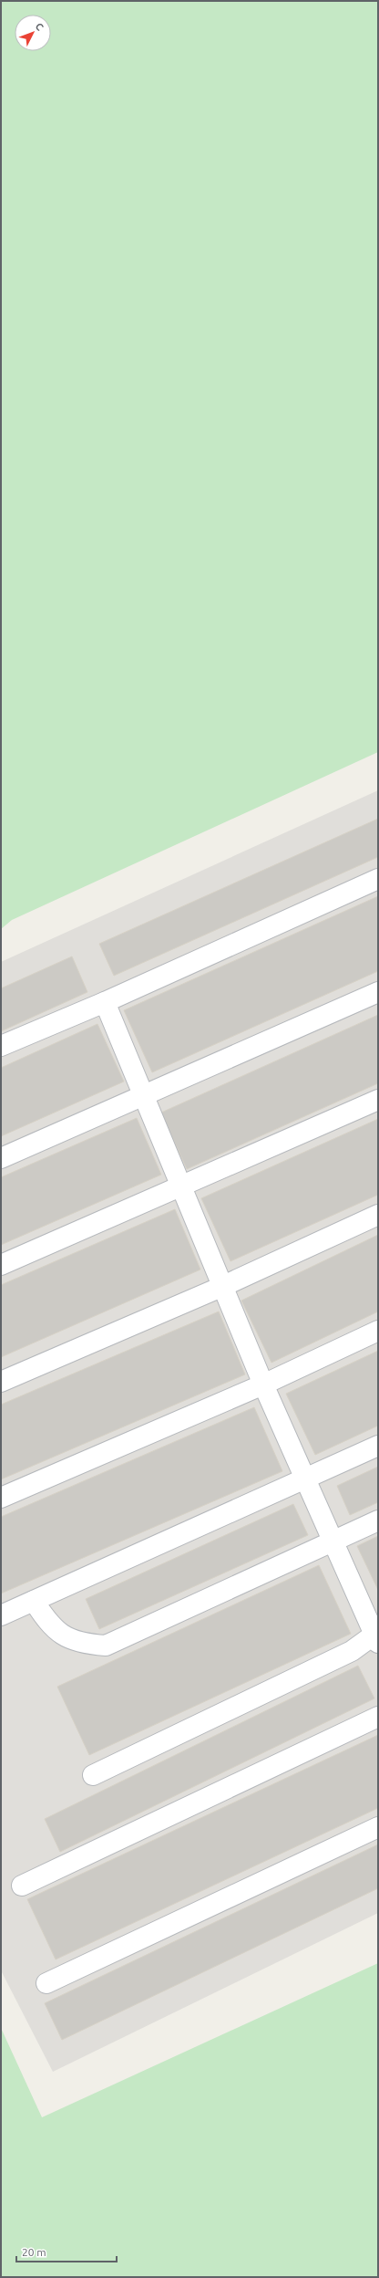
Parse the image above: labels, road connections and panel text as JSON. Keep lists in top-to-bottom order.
{
  "scale_bar": "20 m",
  "north": "top right"
}
